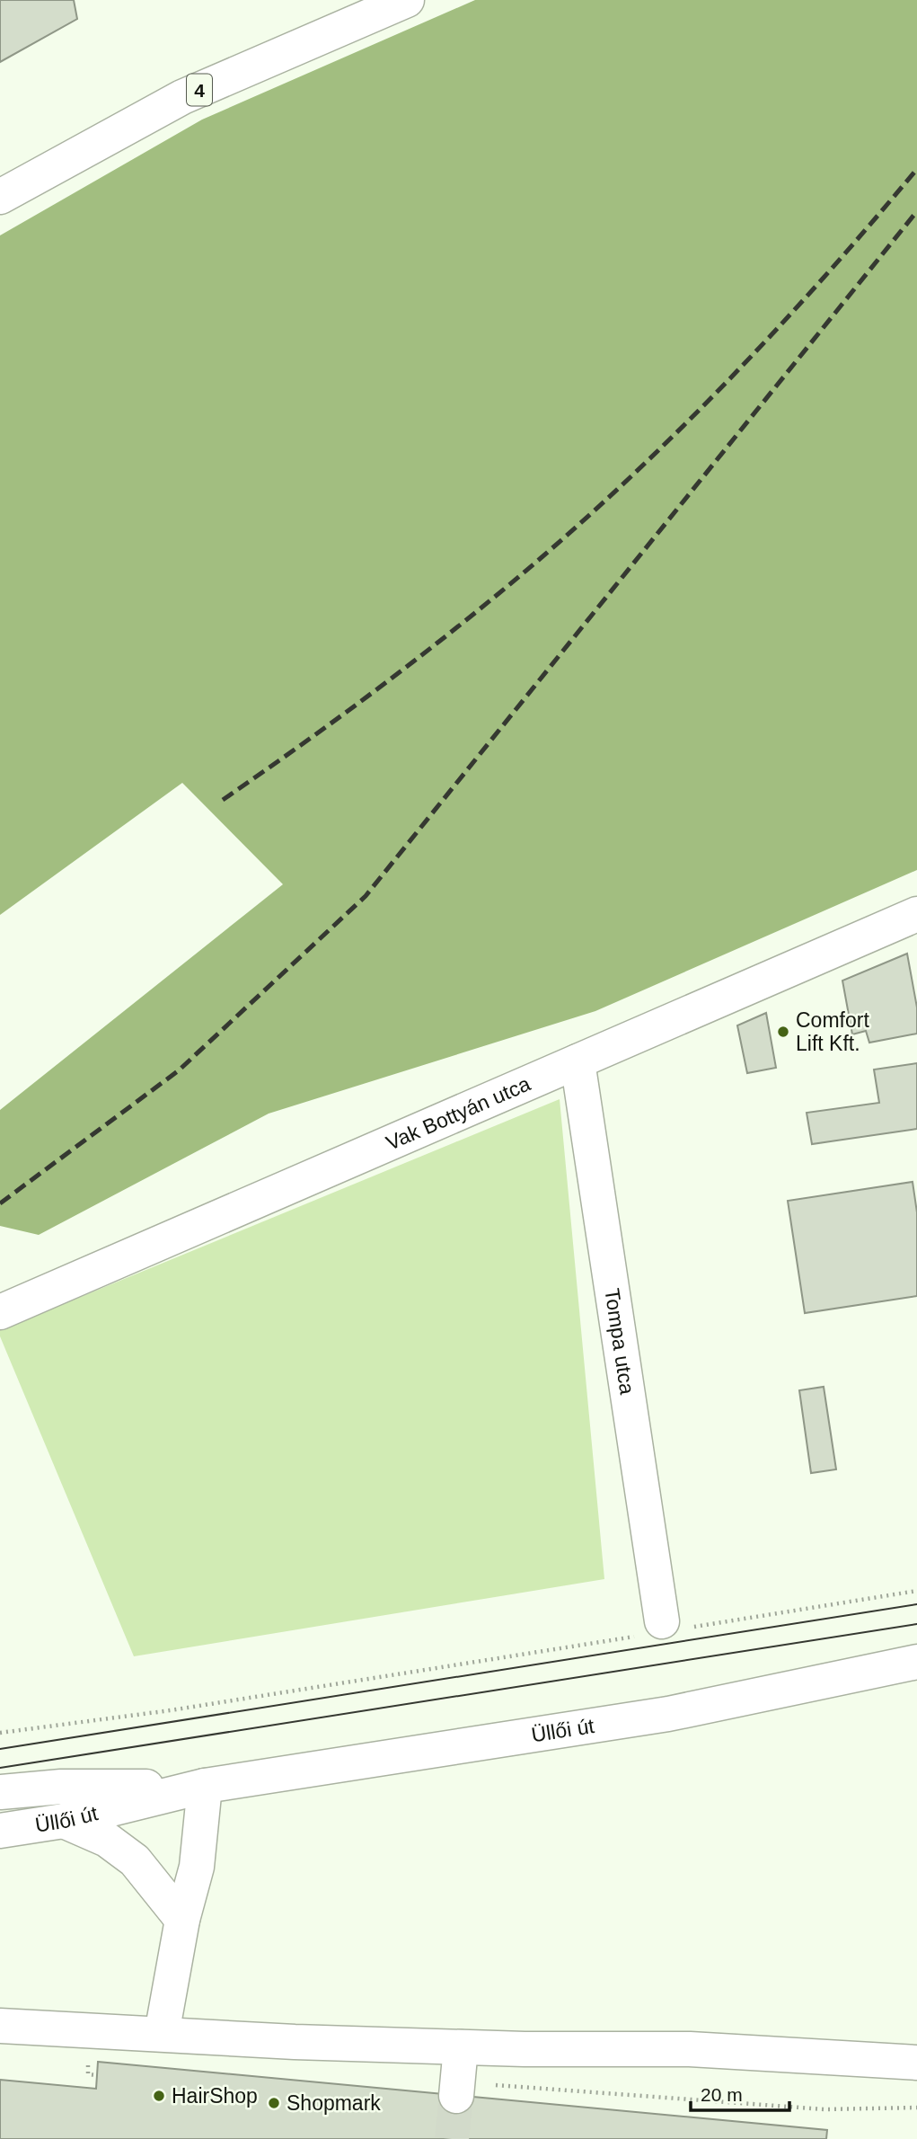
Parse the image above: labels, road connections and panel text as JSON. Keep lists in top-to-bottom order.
{
  "streets": {
    "main road": [
      "4",
      "Vak Bottyán utca",
      "Tompa utca",
      "Üllői út"
    ]
  },
  "crossings": [
    ["Vak Bottyán utca", "Tompa utca"]
  ],
  "places": ["Comfort Lift Kft.", "HairShop", "Shopmark"],
  "scale_bar": "20 m"
}
